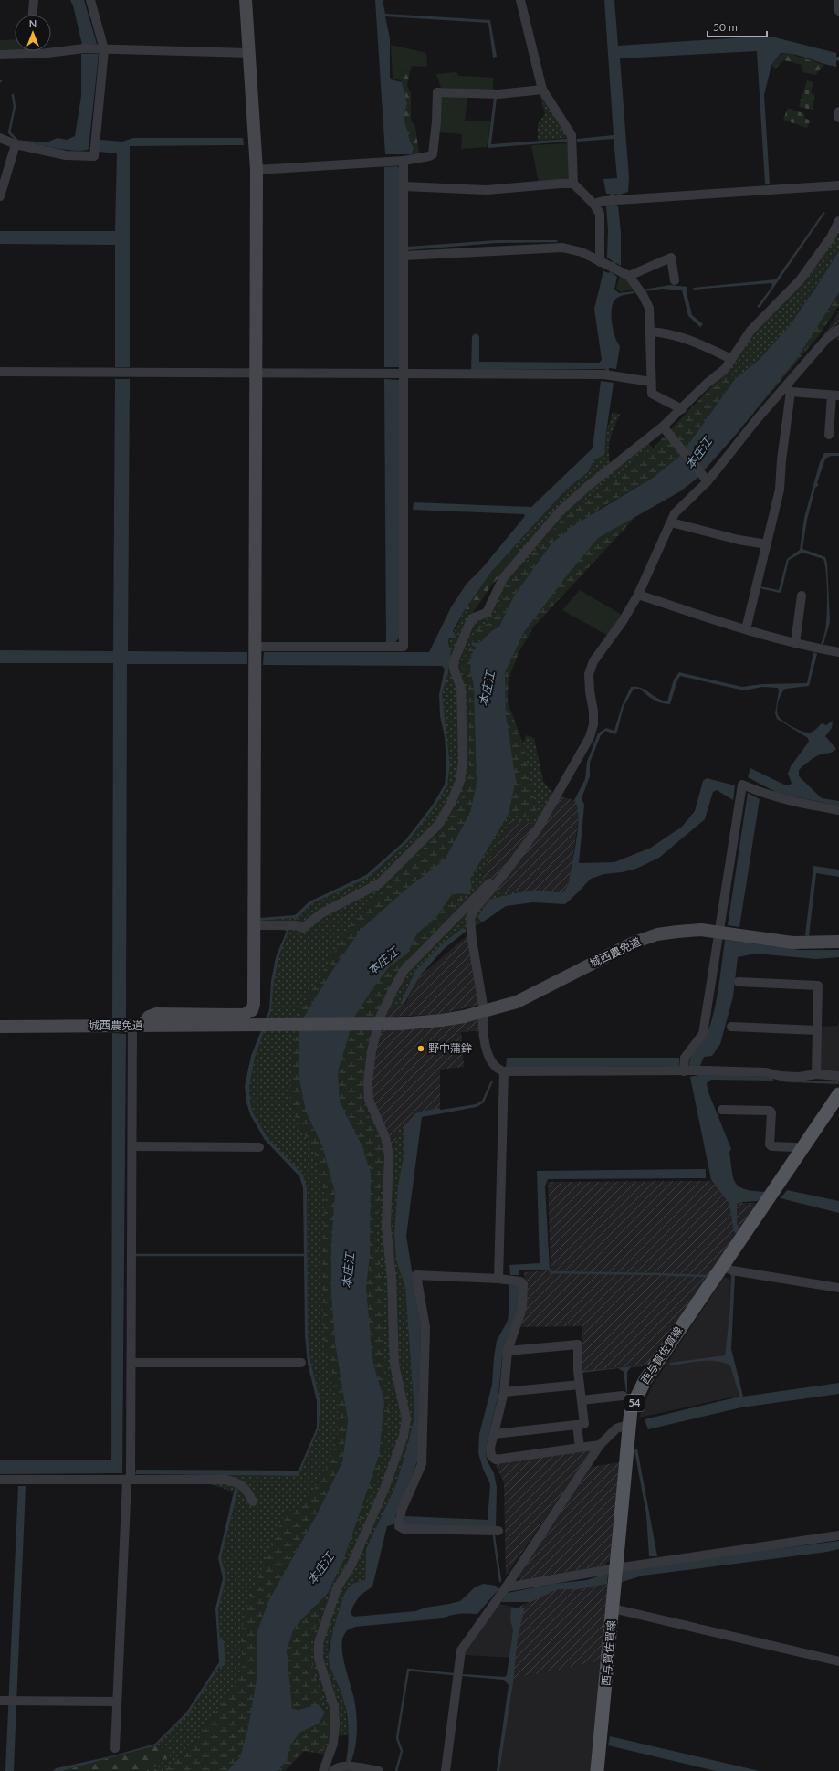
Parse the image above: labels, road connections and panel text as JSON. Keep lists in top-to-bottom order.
{
  "streets": {
    "main road": ["西与賀佐賀線", "54"],
    "street": ["城西農免道"]
  },
  "water": ["本庄江"],
  "places": ["野中蒲鉾"],
  "scale_bar": "50 m",
  "north": "top"
}
